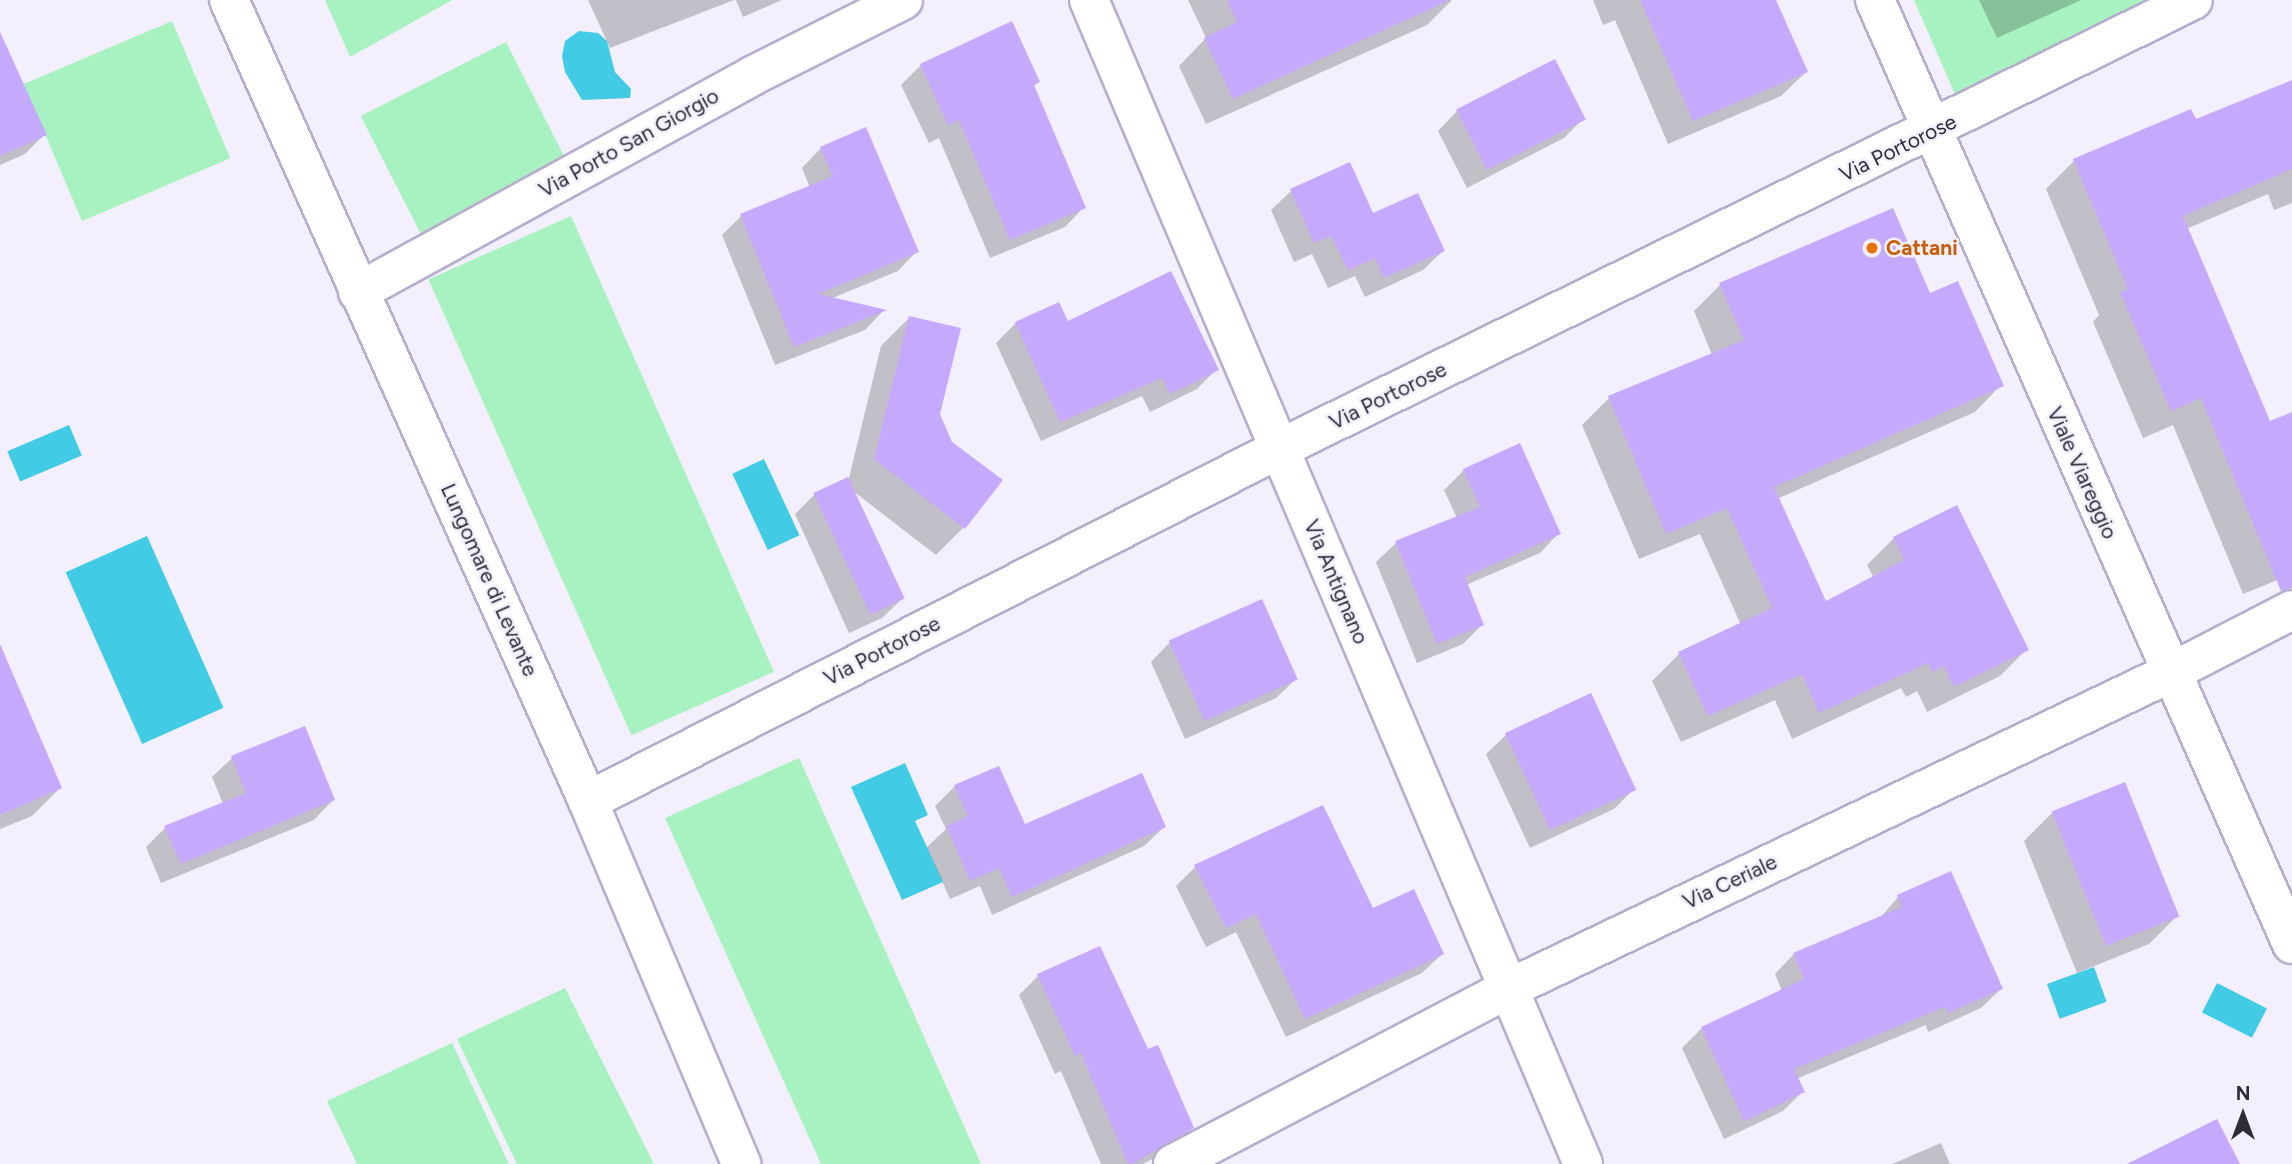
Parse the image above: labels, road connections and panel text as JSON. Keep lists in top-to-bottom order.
{
  "streets": {
    "street": [
      "Via Porto San Giorgio",
      "Via Portorose",
      "Viale Viareggio",
      "Lungomare di Levante",
      "Via Antignano",
      "Via Ceriale"
    ]
  },
  "crossings": [
    ["Via Porto San Giorgio", "Lungomare di Levante"],
    ["Via Portorose", "Viale Viareggio"],
    ["Via Portorose", "Lungomare di Levante"],
    ["Via Portorose", "Via Antignano"],
    ["Viale Viareggio", "Via Ceriale"],
    ["Via Antignano", "Via Ceriale"]
  ],
  "places": ["Cattani"],
  "north": "top"
}
